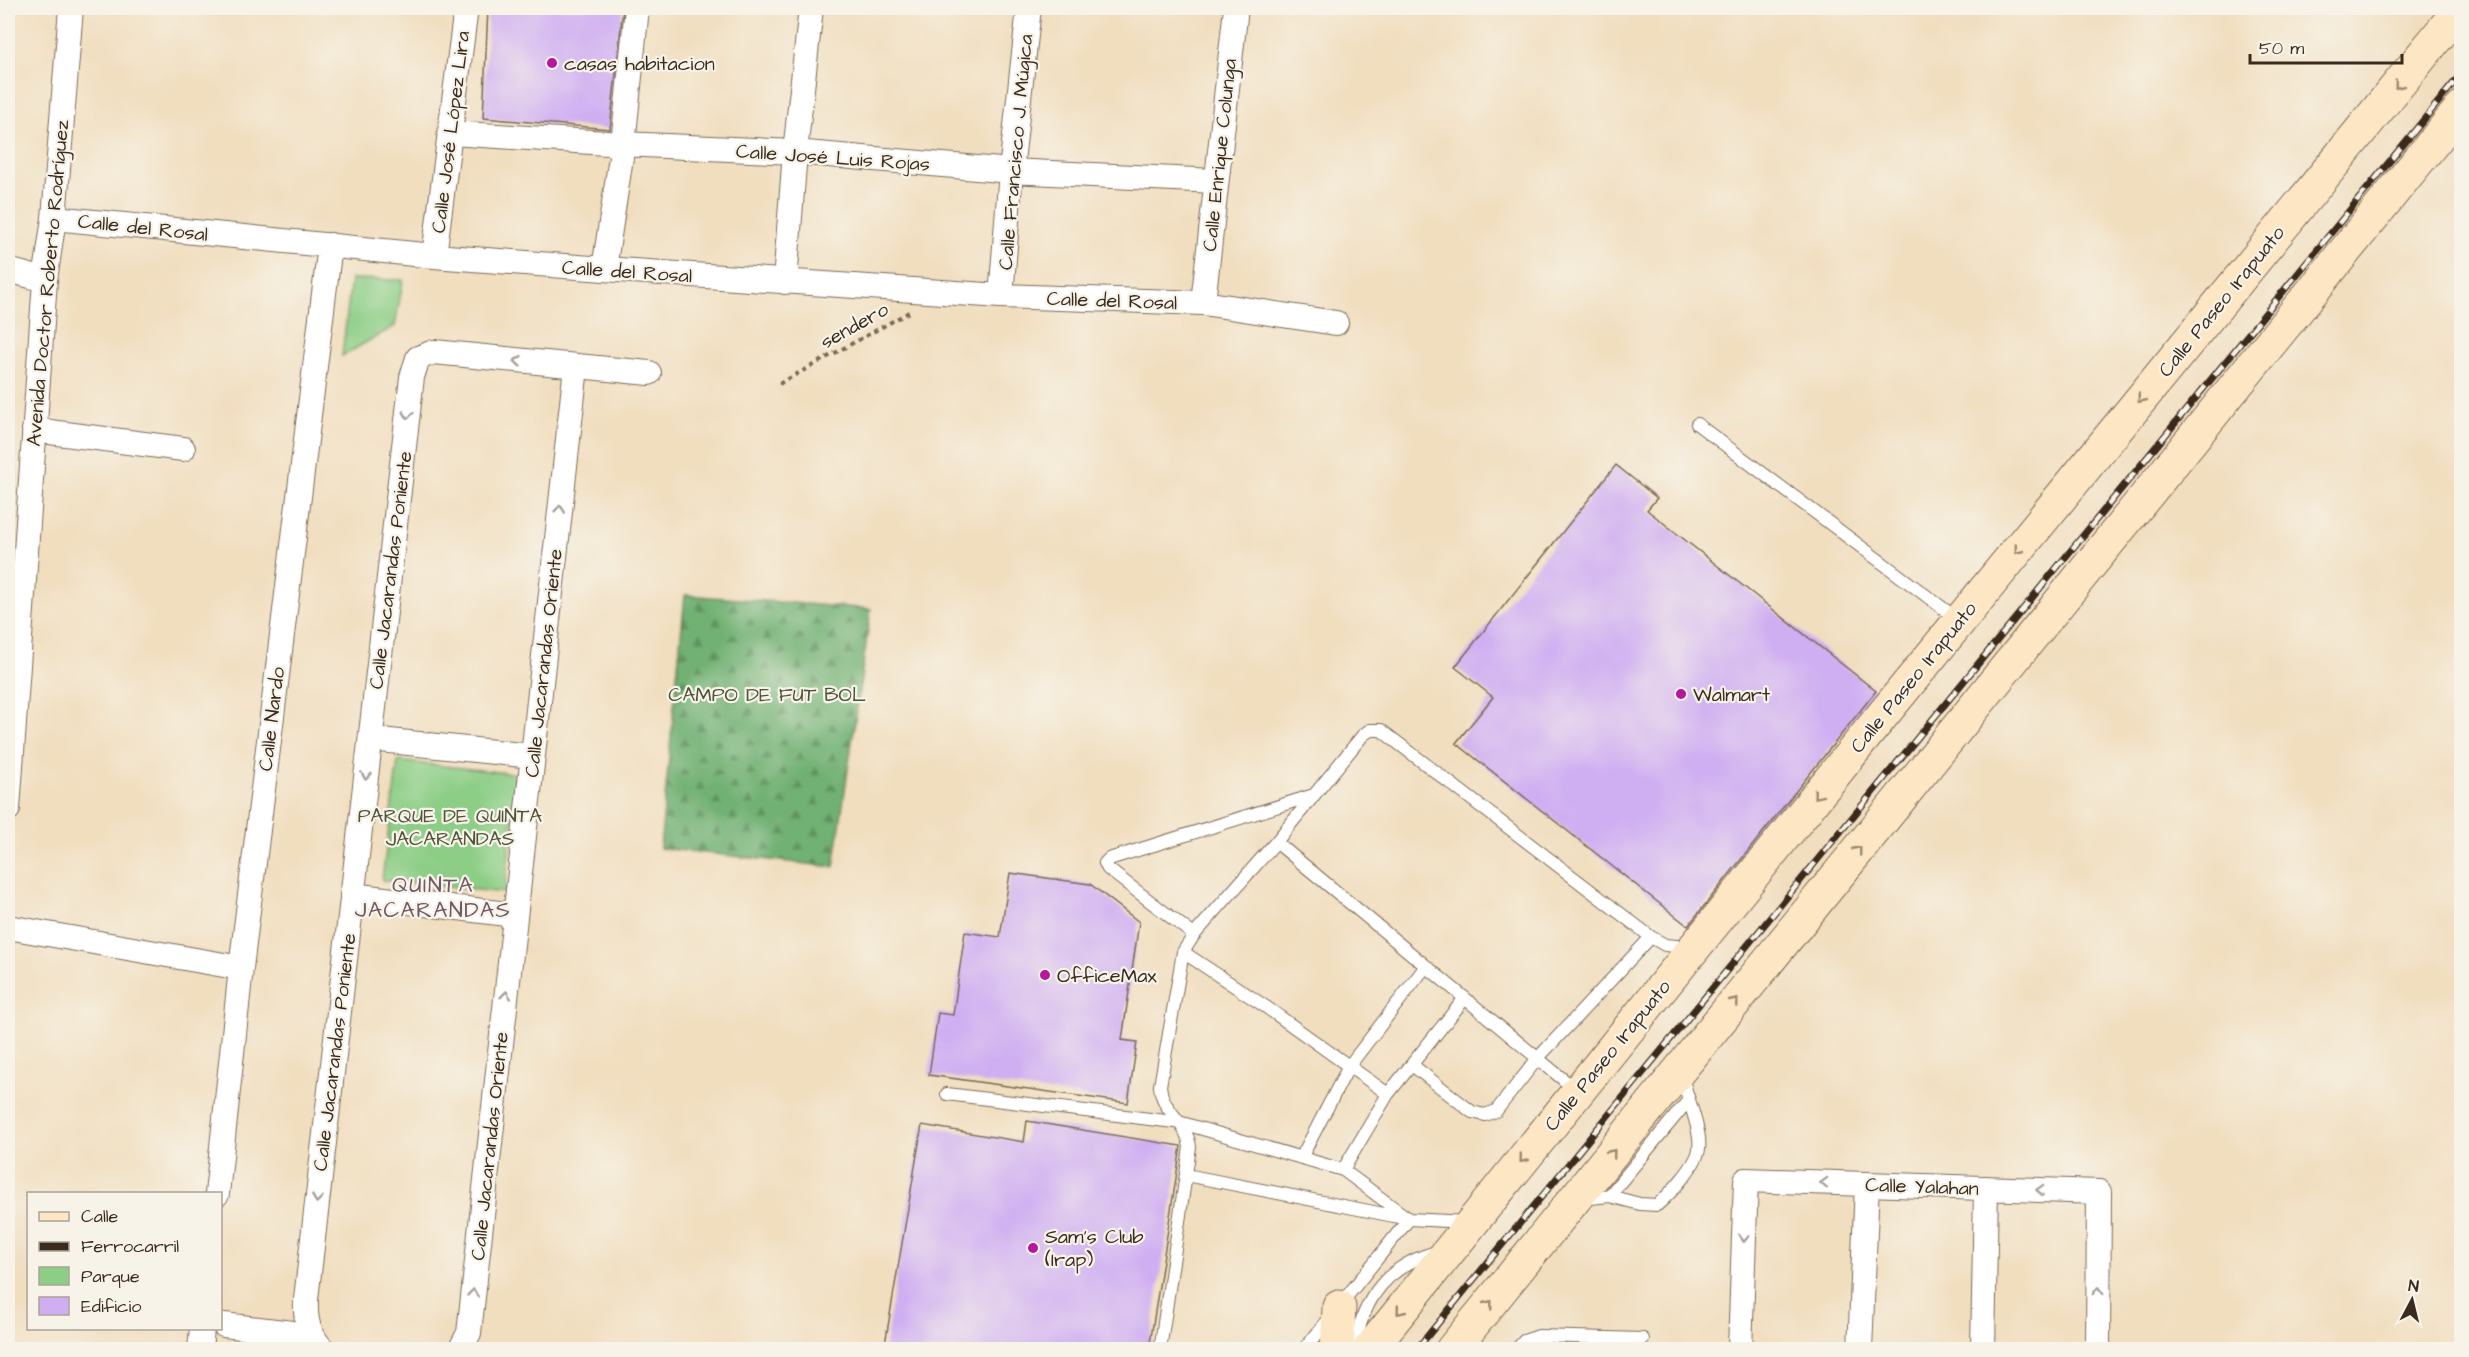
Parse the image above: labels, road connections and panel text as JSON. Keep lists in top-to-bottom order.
{
  "streets": {
    "main road": ["Calle Paseo Irapuato"],
    "street": [
      "Calle José López Lira",
      "Calle Francisco J. Múgica",
      "Calle Enrique Colunga",
      "Calle José Luis Rojas",
      "Calle del Rosal",
      "Avenida Doctor Roberto Rodríguez",
      "Calle Jacarandas Poniente",
      "Calle Jacarandas Oriente",
      "Calle Nardo",
      "Calle Yalahan"
    ],
    "path": ["sendero"]
  },
  "crossings": [
    ["Calle José López Lira", "Calle José Luis Rojas"],
    ["Calle José López Lira", "Calle del Rosal"],
    ["Calle Francisco J. Múgica", "Calle José Luis Rojas"],
    ["Calle Francisco J. Múgica", "Calle del Rosal"],
    ["Calle Enrique Colunga", "Calle José Luis Rojas"],
    ["Calle Enrique Colunga", "Calle del Rosal"],
    ["Calle del Rosal", "Avenida Doctor Roberto Rodríguez"],
    ["Calle del Rosal", "sendero"],
    ["Calle del Rosal", "Calle Nardo"],
    ["Calle Jacarandas Poniente", "Calle Jacarandas Oriente"]
  ],
  "one_way": ["Calle Jacarandas Poniente", "Calle Jacarandas Oriente"],
  "districts": ["QUINTA JACARANDAS"],
  "parks": ["CAMPO DE FUT BOL", "PARQUE DE QUINTA JACARANDAS"],
  "places": [
    "casas habitacion",
    "Walmart",
    "OfficeMax",
    "Sam's Club (Irap)"
  ],
  "legend": [
    "Calle",
    "Ferrocarril",
    "Parque",
    "Edificio"
  ],
  "scale_bar": "50 m",
  "north": "top"
}
